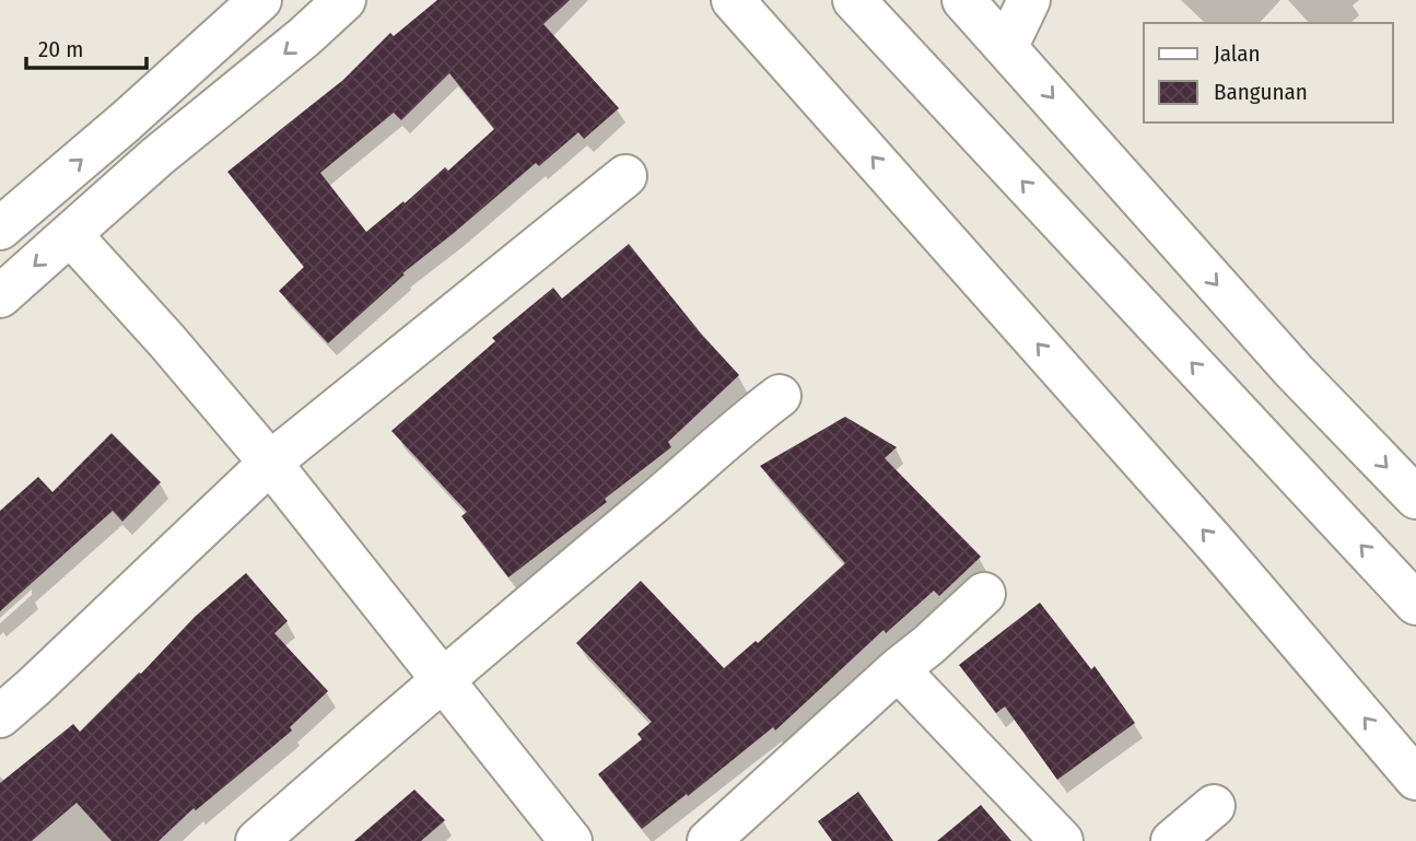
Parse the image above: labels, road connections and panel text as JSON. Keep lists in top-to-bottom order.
{
  "legend": ["Jalan", "Bangunan"],
  "scale_bar": "20 m"
}
